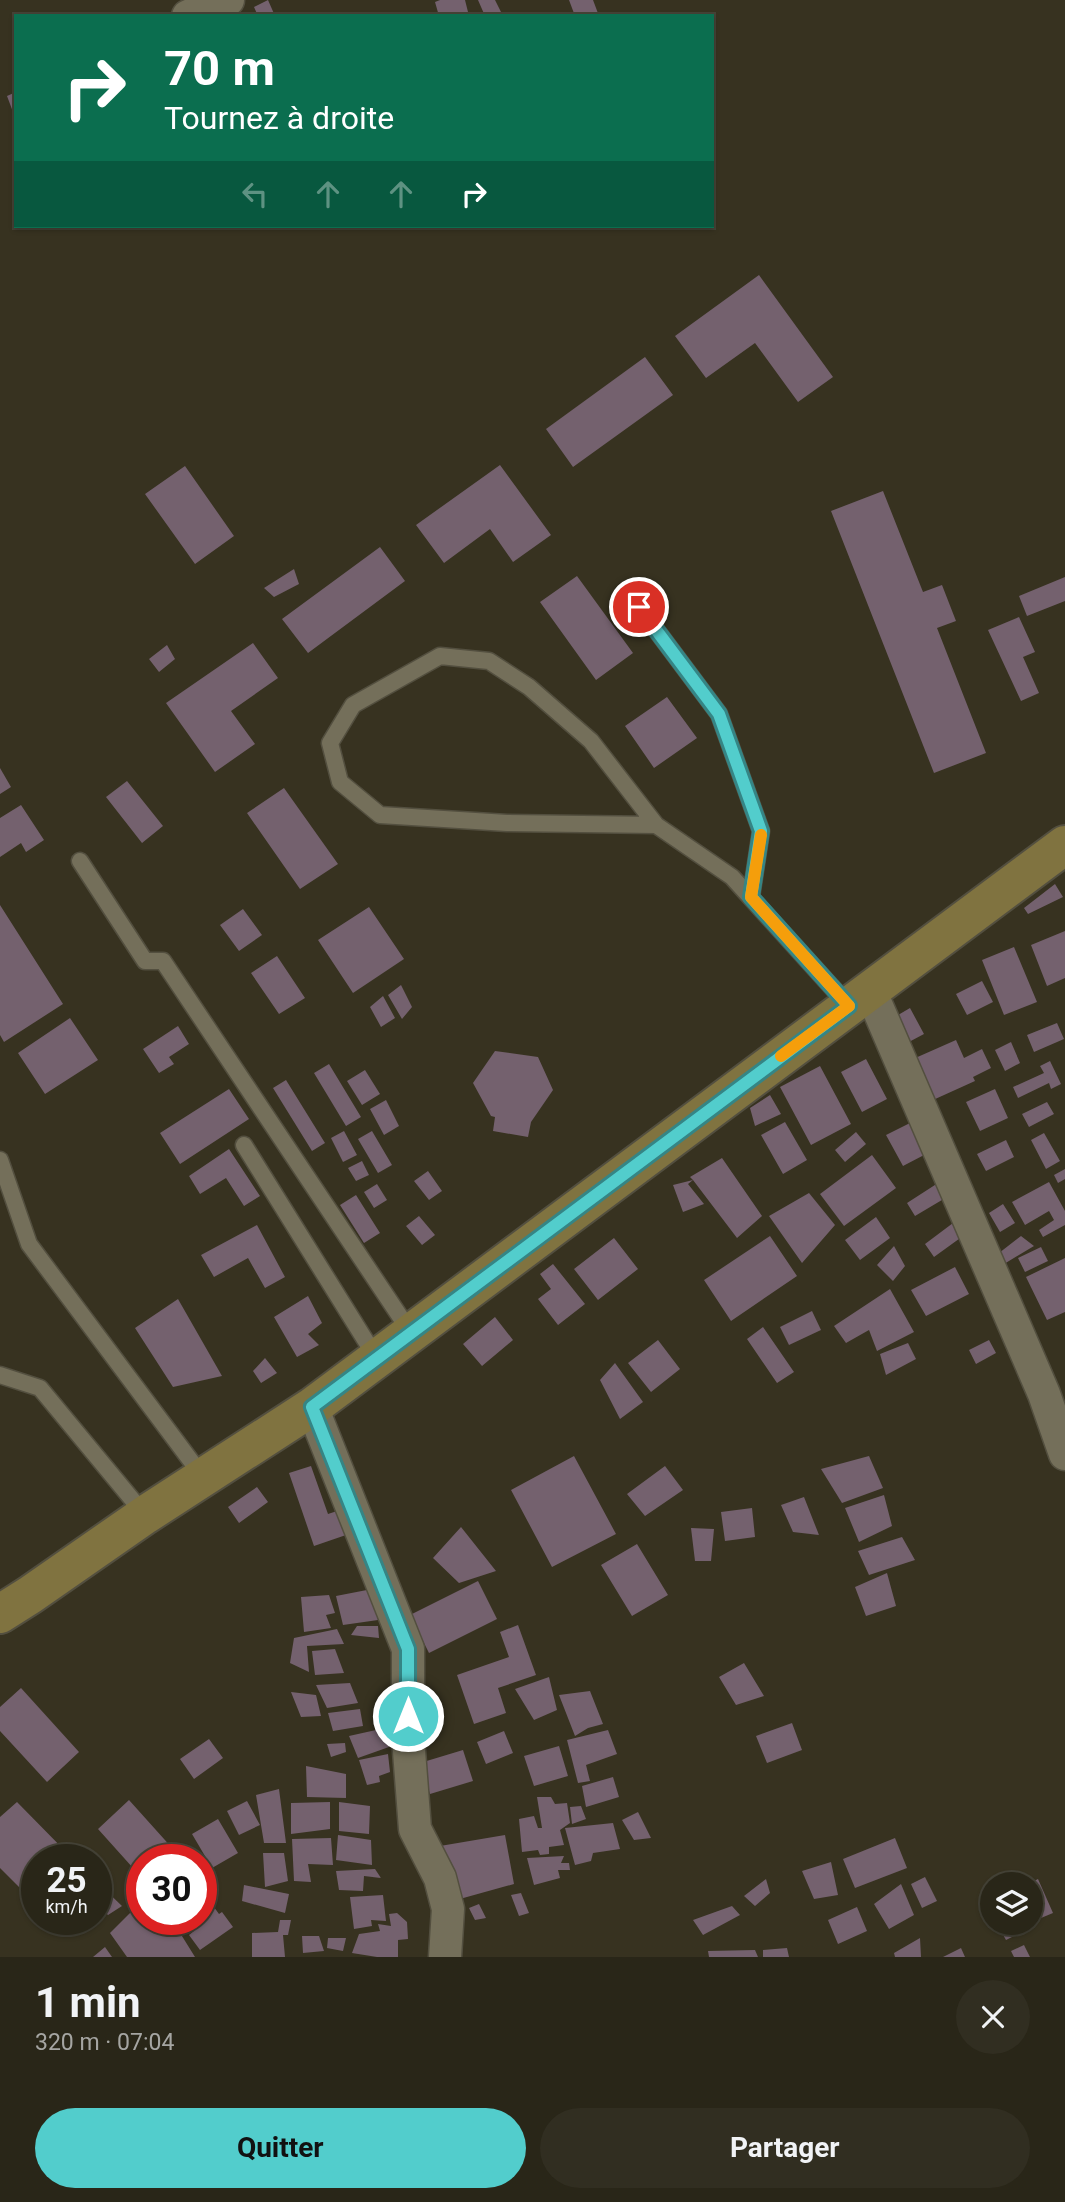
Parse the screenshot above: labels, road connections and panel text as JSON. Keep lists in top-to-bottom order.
{
  "page": {
    "turn": ["70 m", "Tournez à droite"],
    "speed": "25 km/h",
    "limit": "30",
    "heading": ["1 min", "320 m · 07:04"],
    "buttons": ["Quitter", "Partager"]
  }
}
